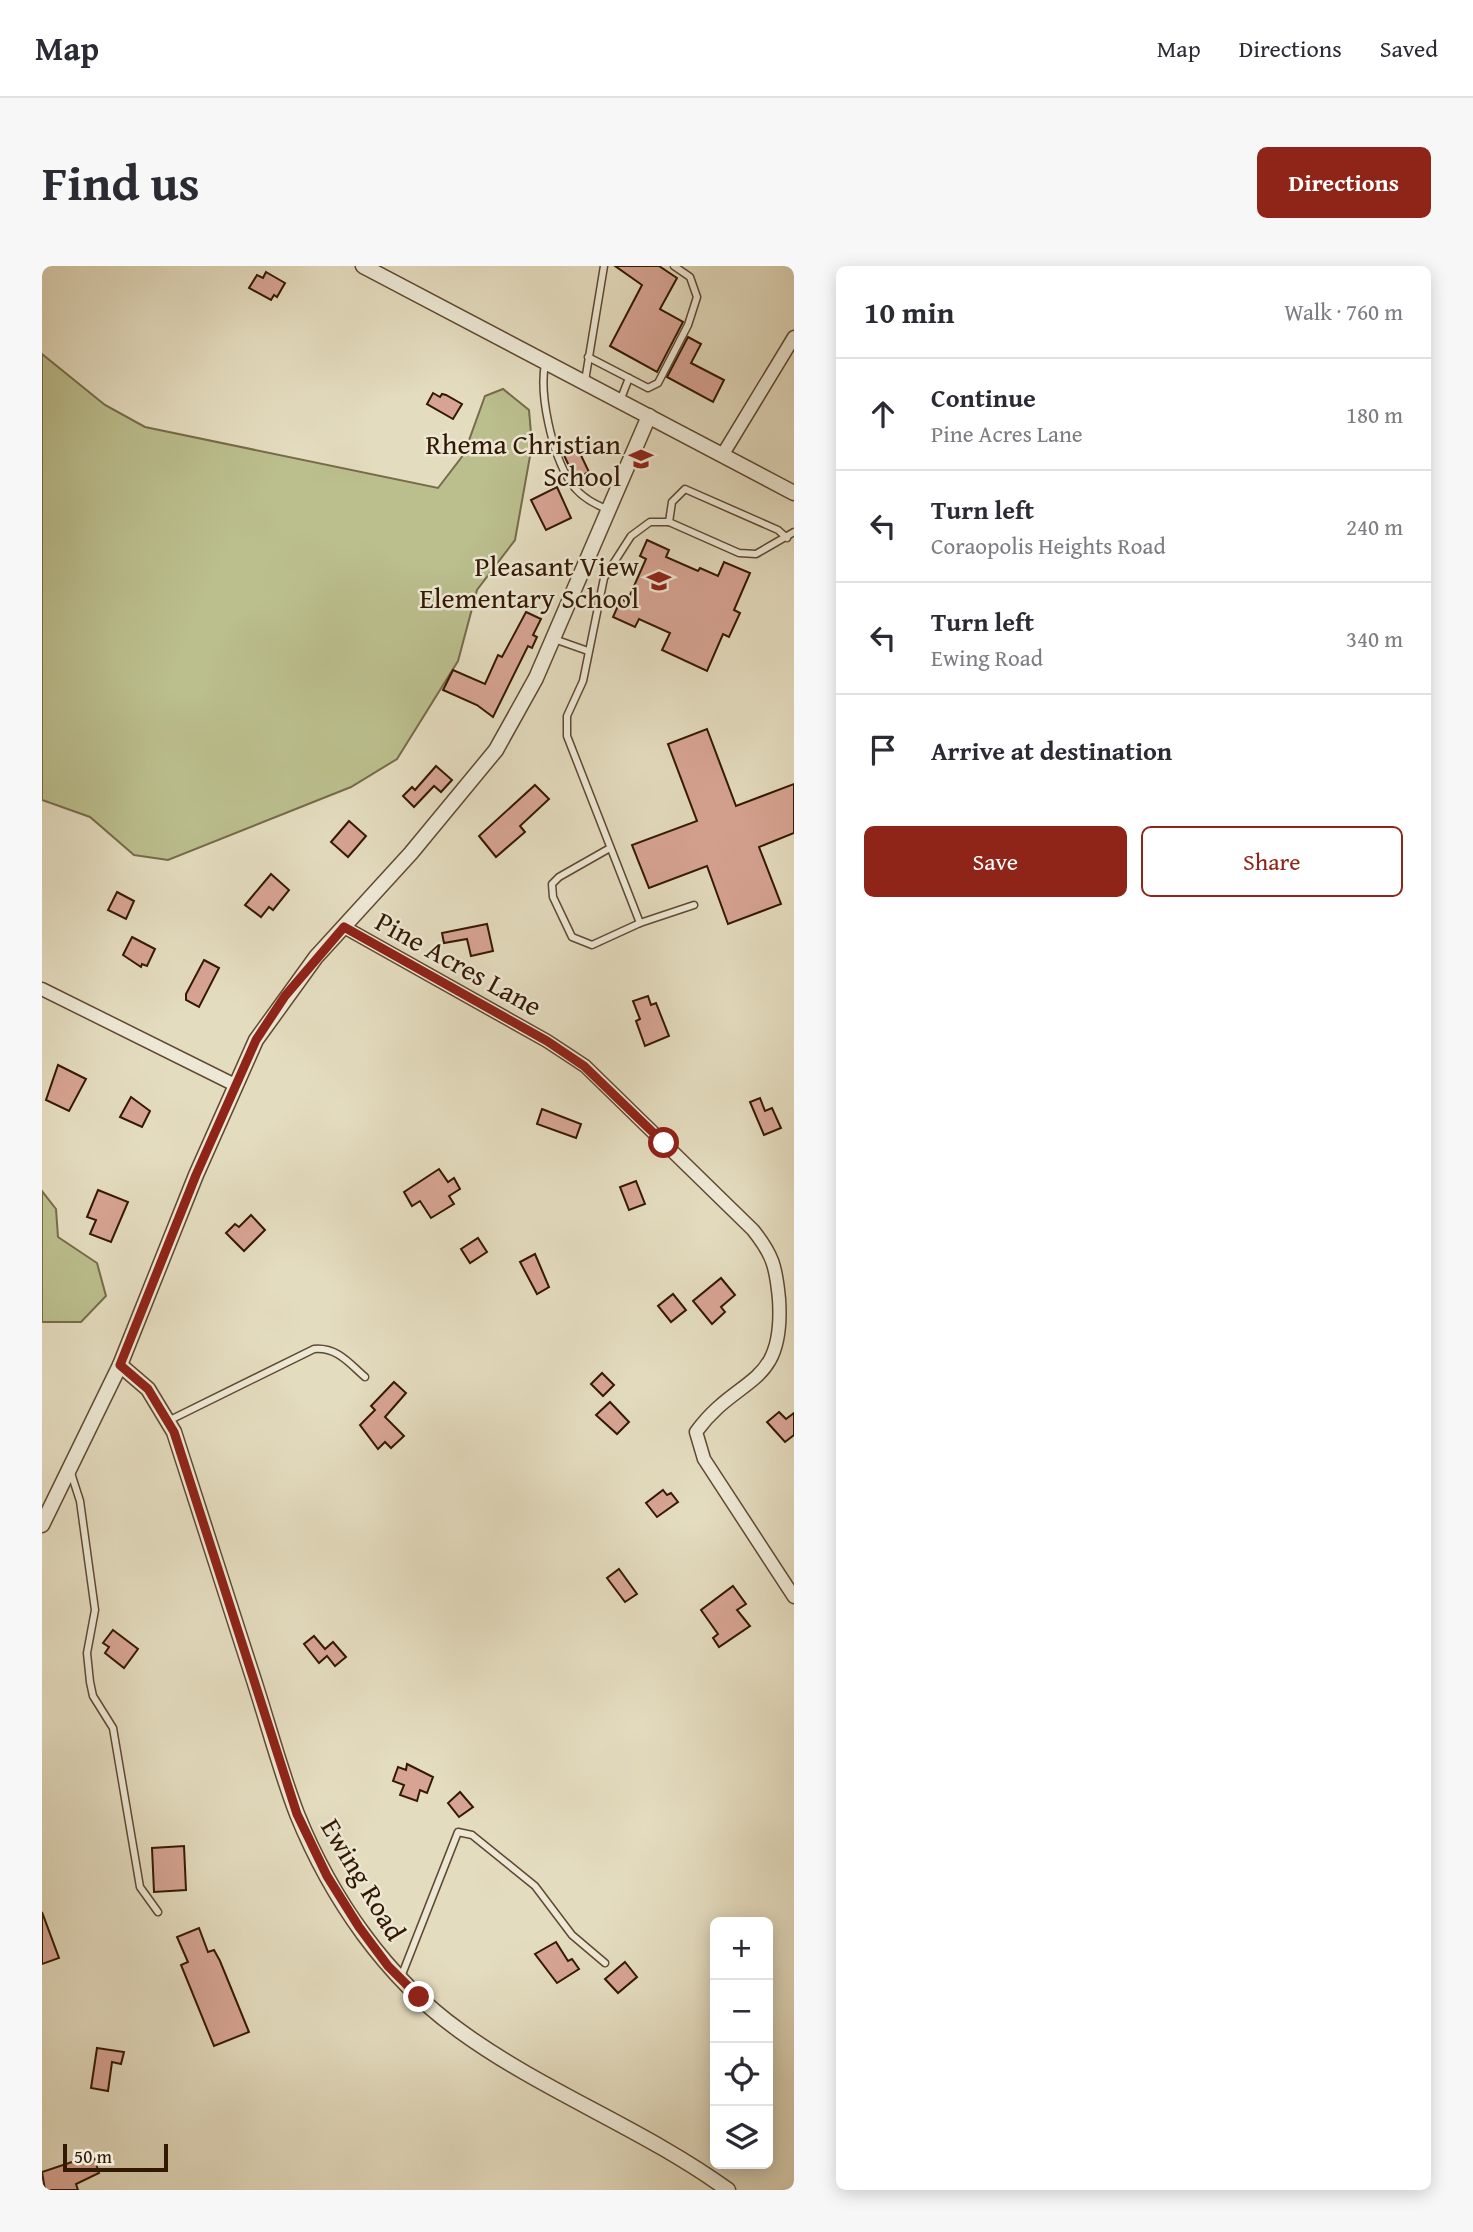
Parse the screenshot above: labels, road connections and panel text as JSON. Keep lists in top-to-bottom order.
{
  "streets": {
    "street": ["Pine Acres Lane", "Ewing Road"]
  },
  "places": {
    "school or university": ["Rhema Christian School", "Pleasant View Elementary School"]
  },
  "scale_bar": "50 m",
  "page": {
    "header": "Map",
    "nav": ["Map", "Directions", "Saved"],
    "title": "Find us",
    "buttons": [
      "Directions",
      ["Save", "Share"]
    ],
    "heading": ["10 min", "Walk · 760 m"],
    "list": [
      ["Continue", "Pine Acres Lane", "180 m"],
      ["Turn left", "Coraopolis Heights Road", "240 m"],
      ["Turn left", "Ewing Road", "340 m"],
      "Arrive at destination"
    ],
    "map_buttons": ["+", "−"],
    "scale": "50 m"
  }
}
